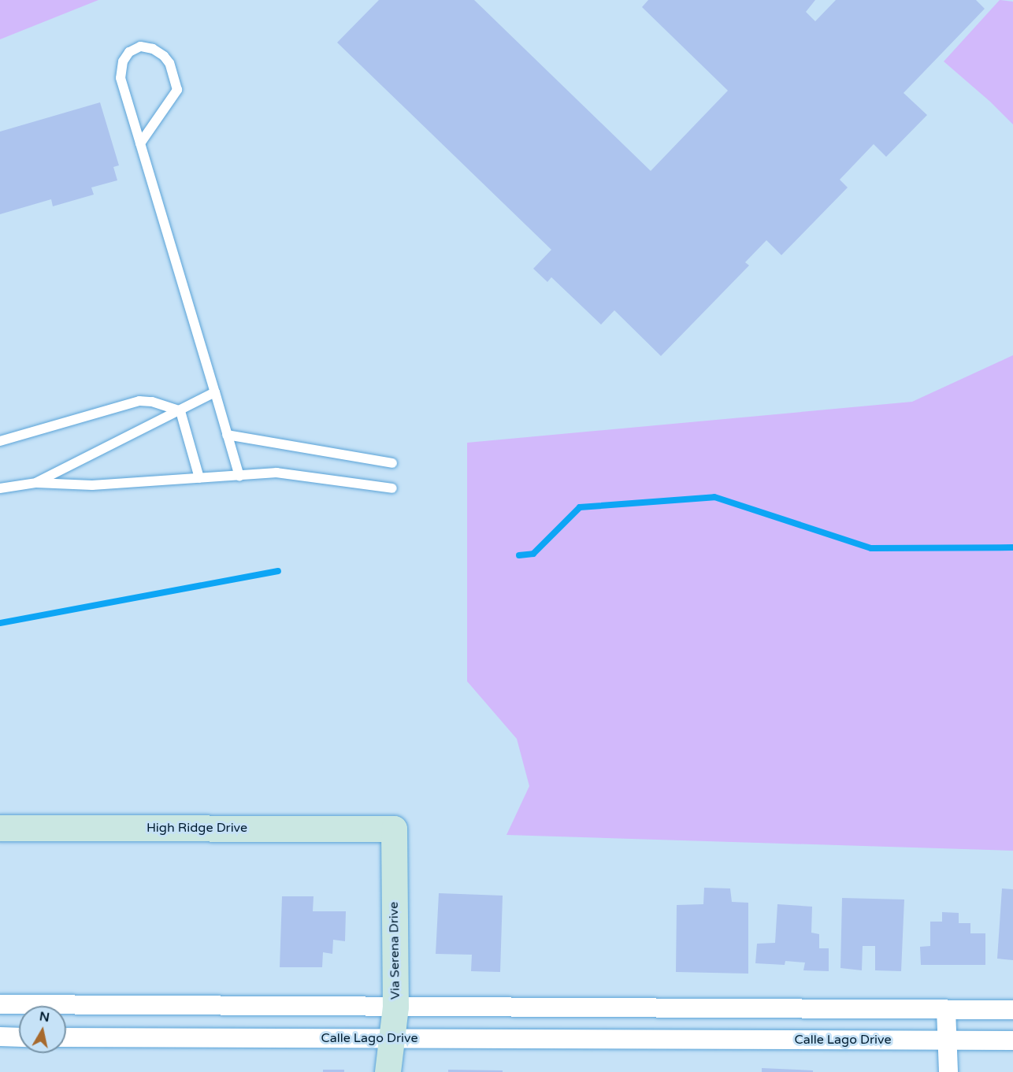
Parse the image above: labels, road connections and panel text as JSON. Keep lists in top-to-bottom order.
{
  "streets": {
    "street": ["High Ridge Drive", "Via Serena Drive", "Calle Lago Drive"]
  },
  "crossings": [
    ["High Ridge Drive", "Via Serena Drive"],
    ["Via Serena Drive", "Calle Lago Drive"]
  ],
  "north": "top"
}
